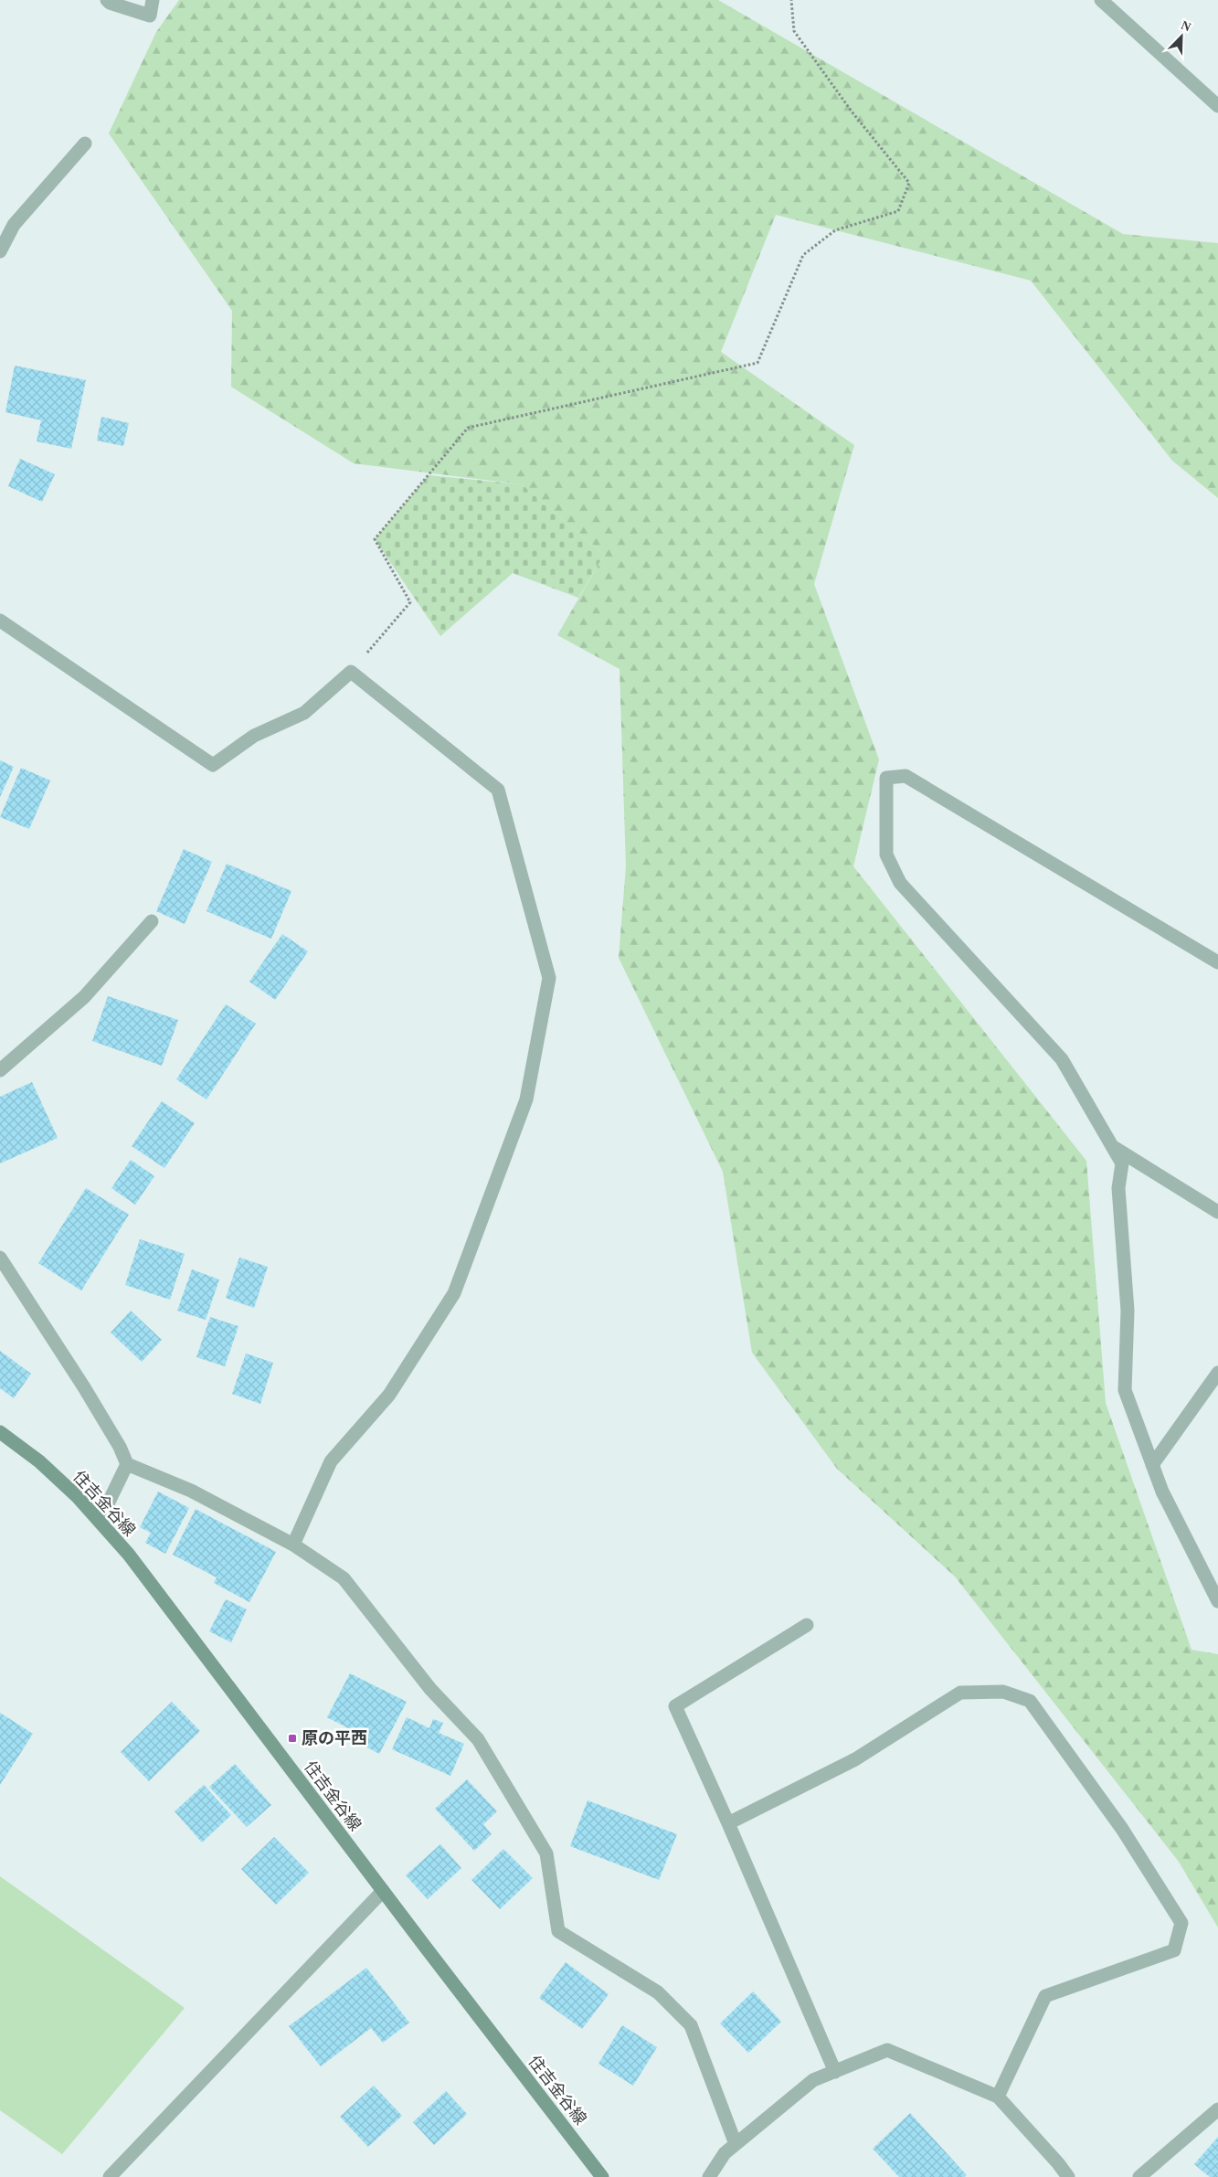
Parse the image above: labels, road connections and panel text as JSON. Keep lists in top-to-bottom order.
{
  "streets": {
    "main road": ["住吉金谷線"]
  },
  "places": {
    "transit": ["原の平西"]
  },
  "north": "top right"
}
